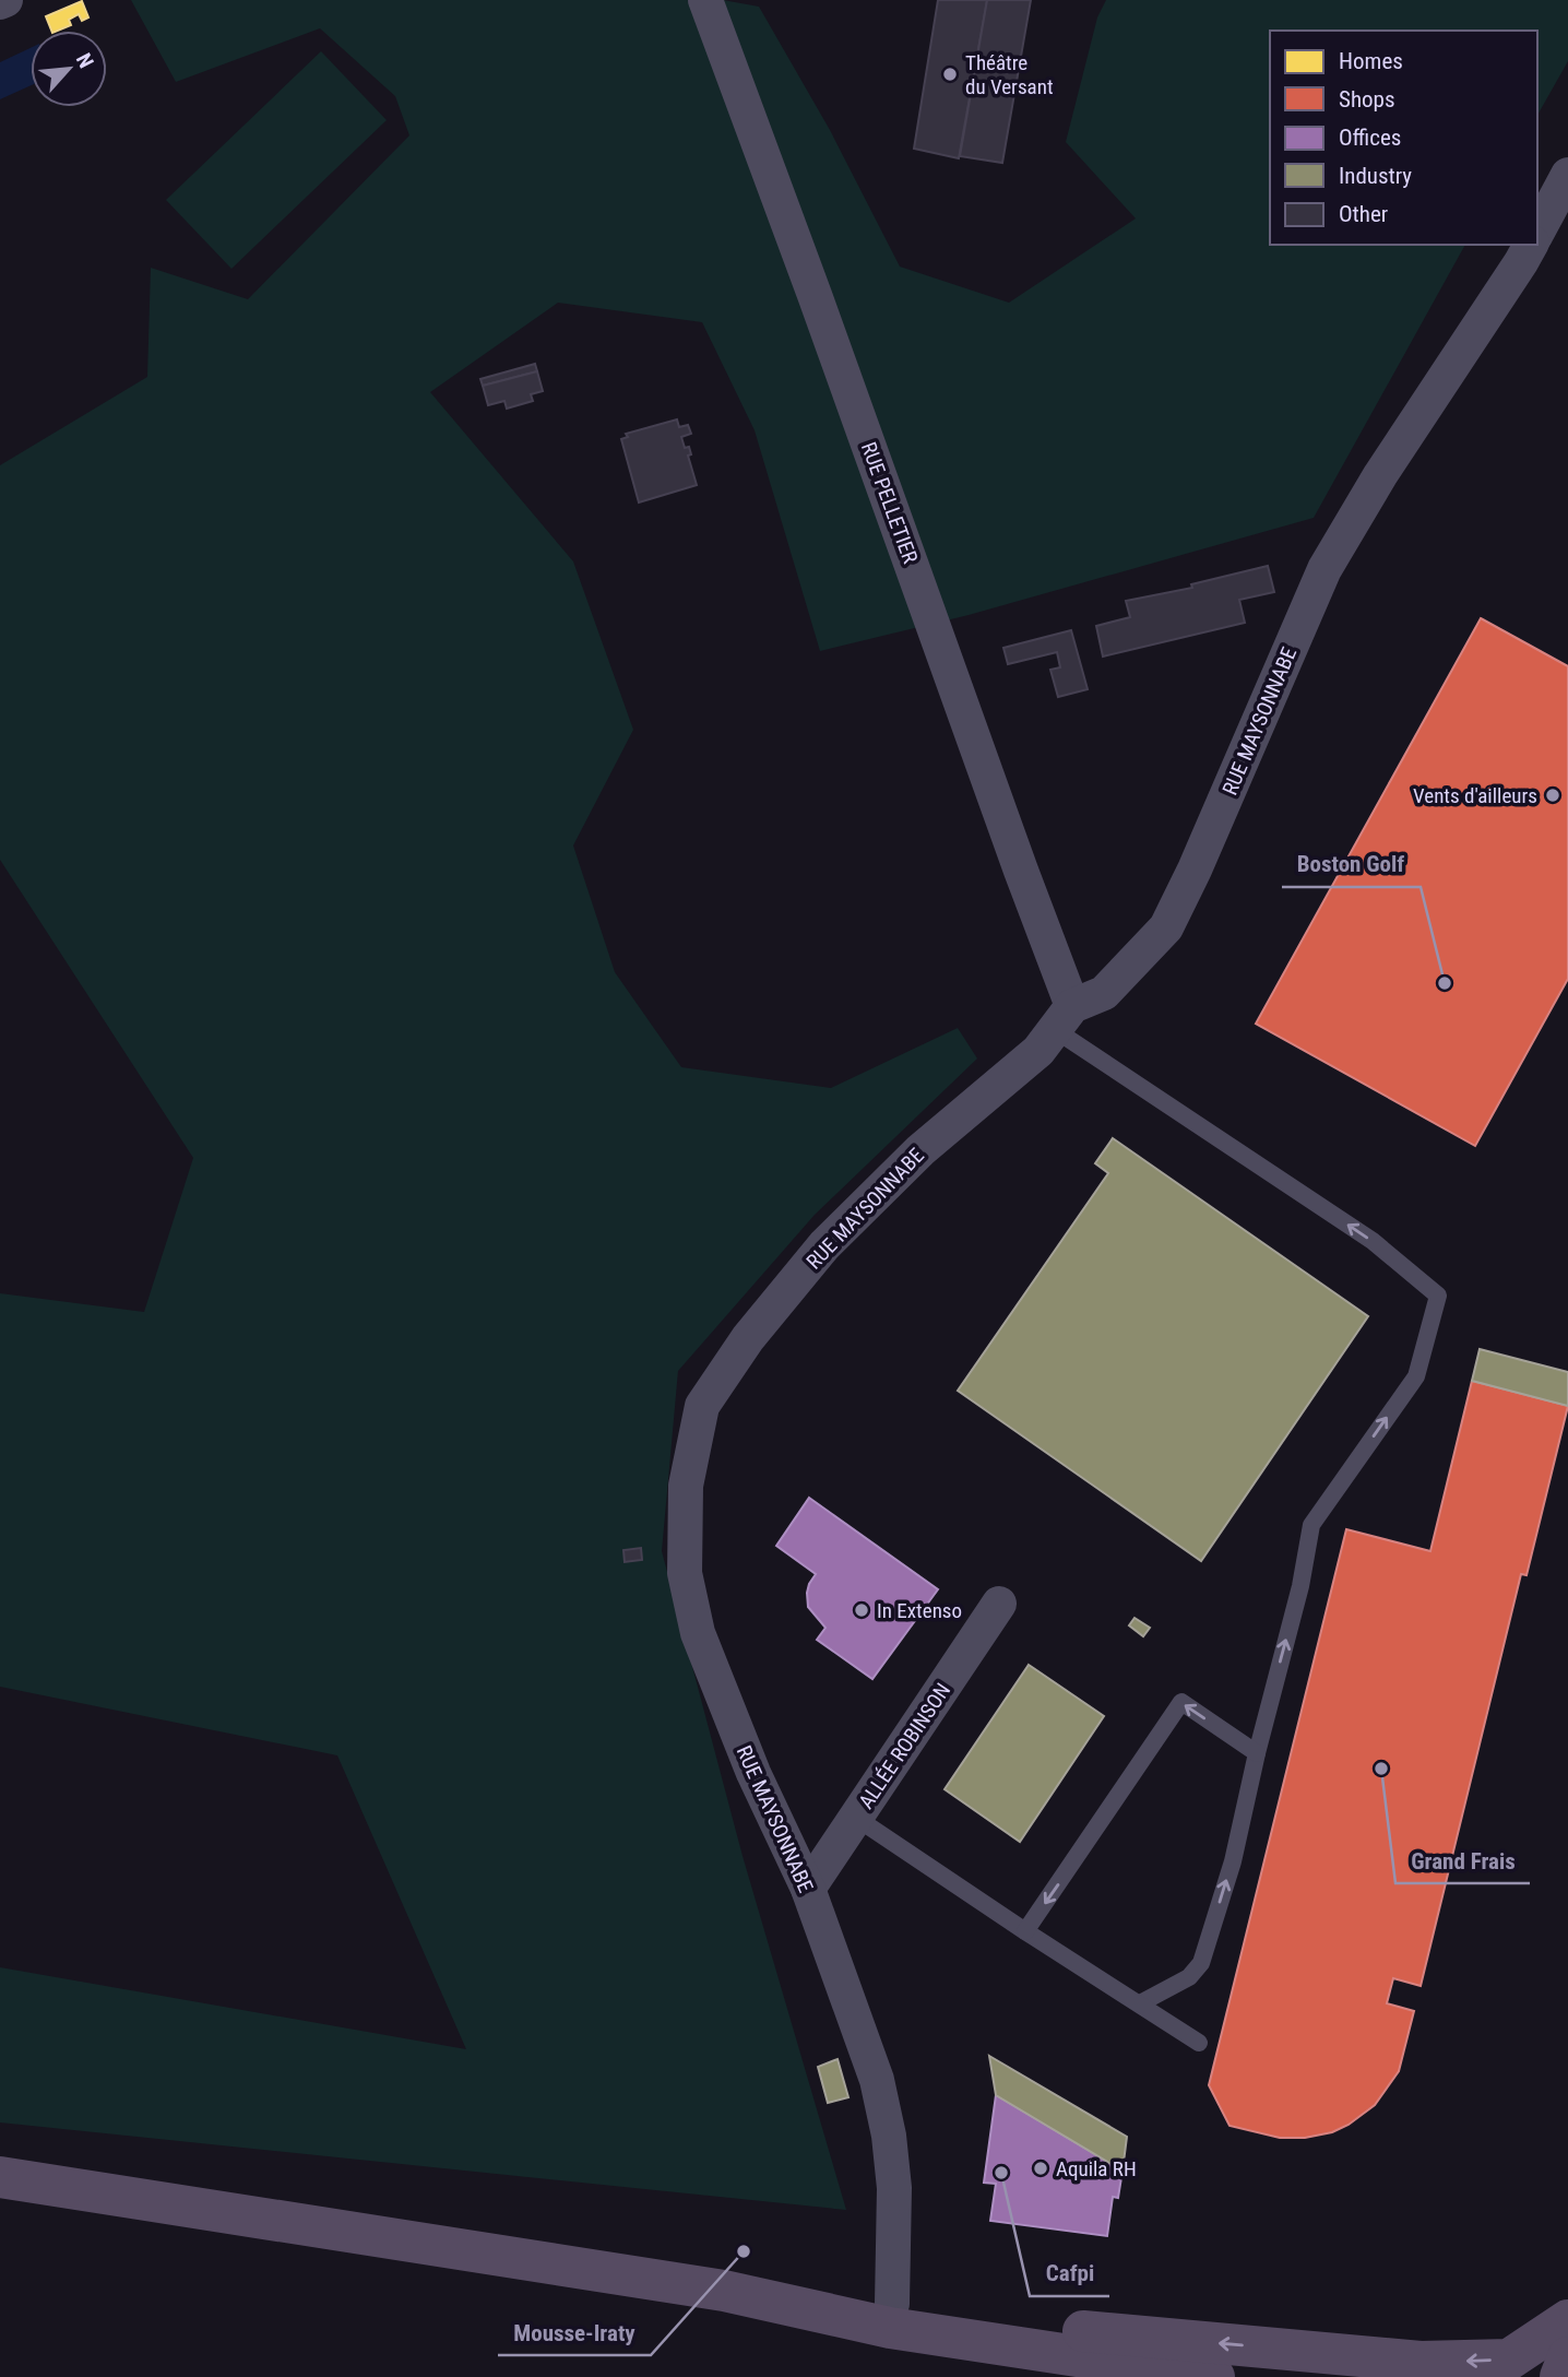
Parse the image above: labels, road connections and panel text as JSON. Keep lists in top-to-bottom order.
{
  "streets": {
    "street": ["RUE PELLETIER", "RUE MAYSONNABE", "ALLÉE ROBINSON"]
  },
  "crossings": [
    ["RUE PELLETIER", "RUE MAYSONNABE"],
    ["RUE MAYSONNABE", "ALLÉE ROBINSON"]
  ],
  "places": [
    "Théâtre du Versant",
    "Vents d'ailleurs",
    "Boston Golf",
    "In Extenso",
    "Grand Frais",
    "Aquila RH",
    "Cafpi",
    "Mousse-Iraty"
  ],
  "legend": [
    "Homes",
    "Shops",
    "Offices",
    "Industry",
    "Other"
  ],
  "north": "top right"
}
